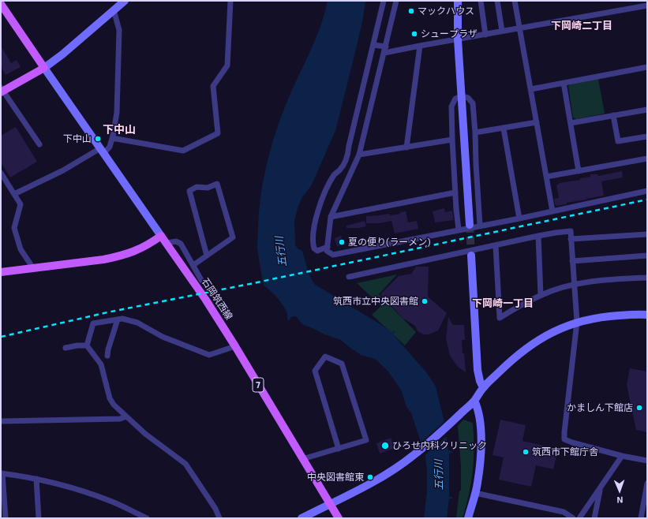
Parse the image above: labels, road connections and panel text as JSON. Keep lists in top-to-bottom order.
{
  "streets": {
    "main road": ["石岡筑西線", "7"]
  },
  "districts": ["下岡崎二丁目", "下中山", "下岡崎一丁目"],
  "water": ["五行川"],
  "places": [
    "マックハウス",
    "シュープラザ",
    "下中山",
    "夏の便り(ラーメン)",
    "筑西市立中央図書館",
    "かましん下館店",
    "ひろせ内科クリニック",
    "筑西市下館庁舎",
    "中央図書館東"
  ],
  "north": "bottom"
}
